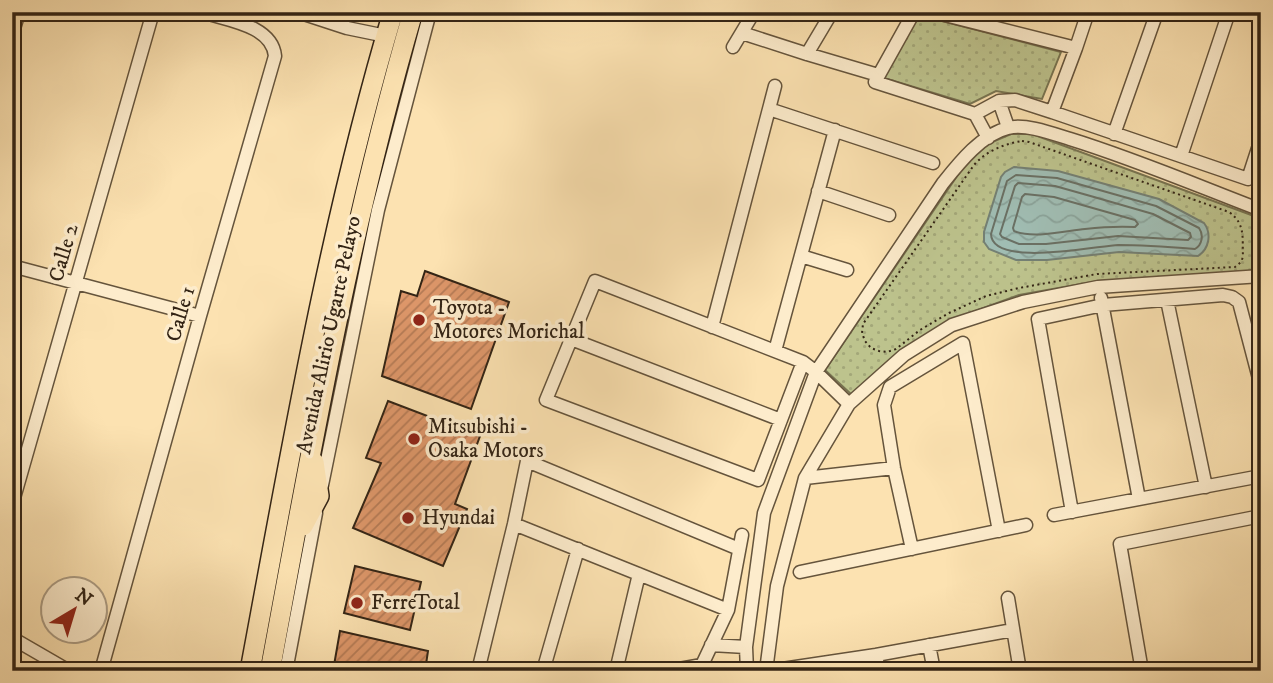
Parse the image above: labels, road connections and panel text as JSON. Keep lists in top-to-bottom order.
{
  "streets": {
    "highway": ["Avenida Alirio Ugarte Pelayo"],
    "street": ["Calle 2", "Calle 1"]
  },
  "places": [
    "Toyota - Motores Morichal",
    "Mitsubishi - Osaka Motors",
    "Hyundai",
    "FerreTotal"
  ],
  "north": "top right"
}
